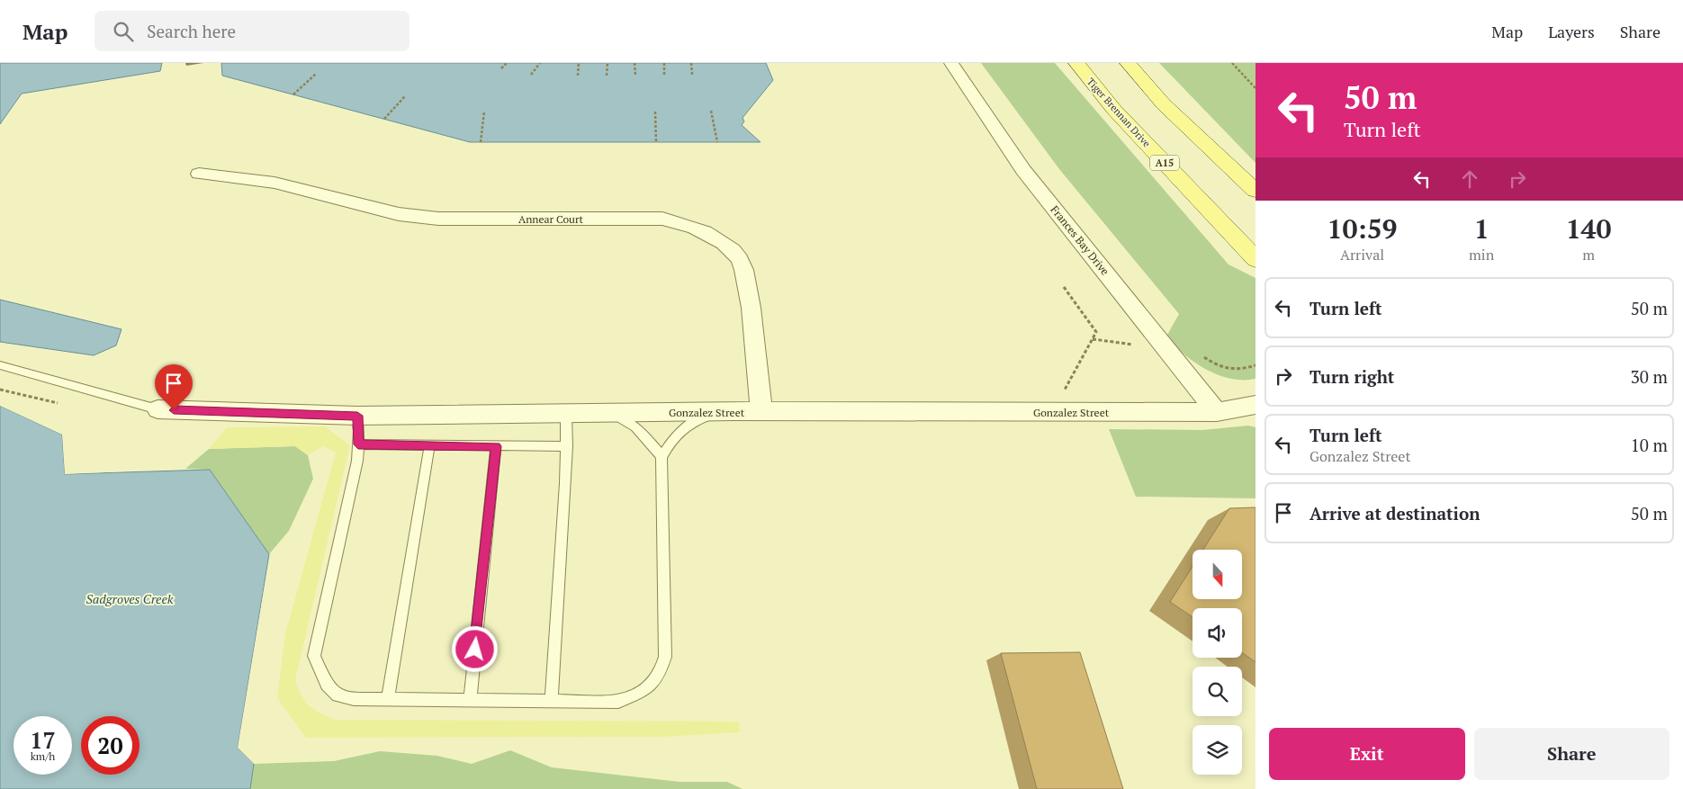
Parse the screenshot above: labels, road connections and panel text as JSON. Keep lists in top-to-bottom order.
{
  "streets": {
    "main road": ["Tiger Brennan Drive", "A15"],
    "street": ["Annear Court", "Frances Bay Drive", "Gonzalez Street"]
  },
  "crossings": [
    ["Annear Court", "Gonzalez Street"],
    ["Frances Bay Drive", "Gonzalez Street"]
  ],
  "water": ["Sadgroves Creek"],
  "north": "bottom",
  "page": {
    "header": "Map",
    "search": "Search here",
    "nav": ["Map", "Layers", "Share"],
    "turn": ["50 m", "Turn left"],
    "eta": [
      "10:59",
      "Arrival",
      "1",
      "min",
      "140",
      "m"
    ],
    "list": [
      {
        "name": "Turn left",
        "value": "50 m"
      },
      {
        "name": "Turn right",
        "value": "30 m"
      },
      {
        "name": "Turn left",
        "note": "Gonzalez Street",
        "value": "10 m"
      },
      {
        "name": "Arrive at destination",
        "value": "50 m"
      }
    ],
    "speed": "17 km/h",
    "limit": "20",
    "buttons": ["Exit", "Share"]
  }
}
